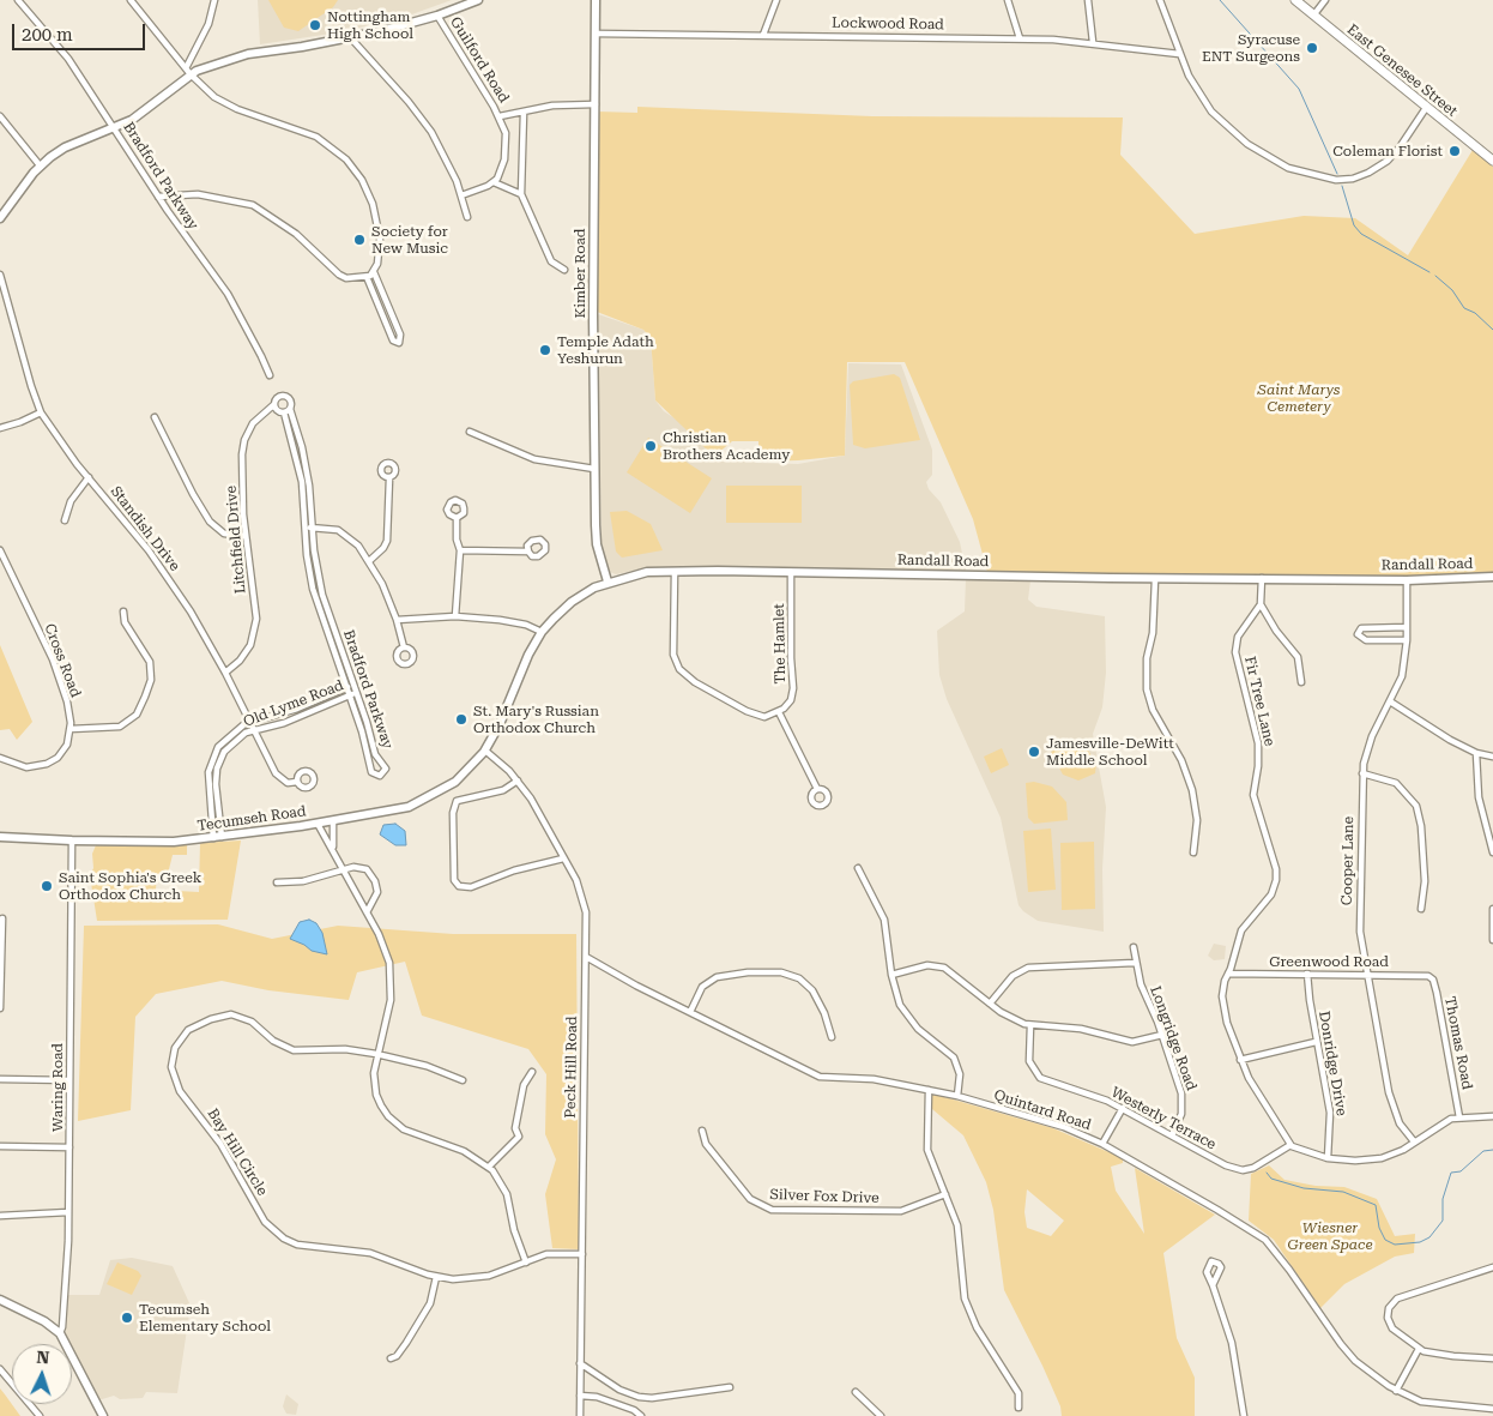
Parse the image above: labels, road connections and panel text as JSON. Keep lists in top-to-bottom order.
{
  "streets": {
    "main road": ["East Genesee Street"],
    "street": [
      "Lockwood Road",
      "Guilford Road",
      "Bradford Parkway",
      "Kimber Road",
      "Standish Drive",
      "Litchfield Drive",
      "Randall Road",
      "The Hamlet",
      "Cross Road",
      "Fir Tree Lane",
      "Old Lyme Road",
      "Tecumseh Road",
      "Cooper Lane",
      "Greenwood Road",
      "Longridge Road",
      "Thomas Road",
      "Donridge Drive",
      "Peck Hill Road",
      "Waring Road",
      "Quintard Road",
      "Westerly Terrace",
      "Bay Hill Circle",
      "Silver Fox Drive"
    ]
  },
  "crossings": [
    ["Lockwood Road", "Kimber Road"],
    ["Bradford Parkway", "Litchfield Drive"],
    ["Bradford Parkway", "Old Lyme Road"],
    ["Kimber Road", "Randall Road"],
    ["Standish Drive", "Litchfield Drive"],
    ["Standish Drive", "Old Lyme Road"],
    ["Randall Road", "The Hamlet"],
    ["Randall Road", "Tecumseh Road"],
    ["Randall Road", "Cooper Lane"],
    ["Randall Road", "Peck Hill Road"],
    ["Fir Tree Lane", "Greenwood Road"],
    ["Fir Tree Lane", "Westerly Terrace"],
    ["Old Lyme Road", "Tecumseh Road"],
    ["Tecumseh Road", "Peck Hill Road"],
    ["Tecumseh Road", "Waring Road"],
    ["Cooper Lane", "Greenwood Road"],
    ["Greenwood Road", "Thomas Road"],
    ["Greenwood Road", "Donridge Drive"],
    ["Longridge Road", "Westerly Terrace"],
    ["Peck Hill Road", "Quintard Road"],
    ["Peck Hill Road", "Bay Hill Circle"]
  ],
  "parks": ["Saint Marys Cemetery", "Wiesner Green Space"],
  "places": [
    "Nottingham High School",
    "Syracuse ENT Surgeons",
    "Coleman Florist",
    "Society for New Music",
    "Temple Adath Yeshurun",
    "Christian Brothers Academy",
    "St. Mary's Russian Orthodox Church",
    "Jamesville-DeWitt Middle School",
    "Saint Sophia's Greek Orthodox Church",
    "Tecumseh Elementary School"
  ],
  "scale_bar": "200 m",
  "north": "top"
}
